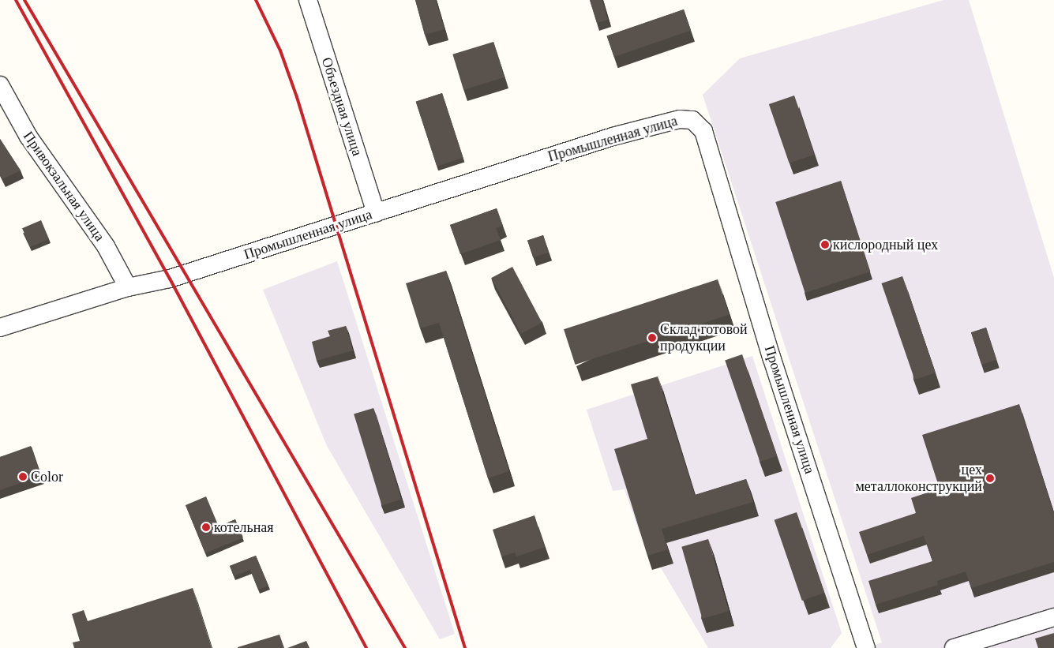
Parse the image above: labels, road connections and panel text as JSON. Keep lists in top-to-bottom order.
{
  "streets": {
    "street": ["Объездная улица", "Промышленная улица", "Привокзальная улица"]
  },
  "crossings": [
    ["Объездная улица", "Промышленная улица"],
    ["Промышленная улица", "Привокзальная улица"]
  ],
  "places": [
    "кислородный цех",
    "Склад готовой продукции",
    "Color",
    "цех металлоконструкций",
    "котельная"
  ]
}
